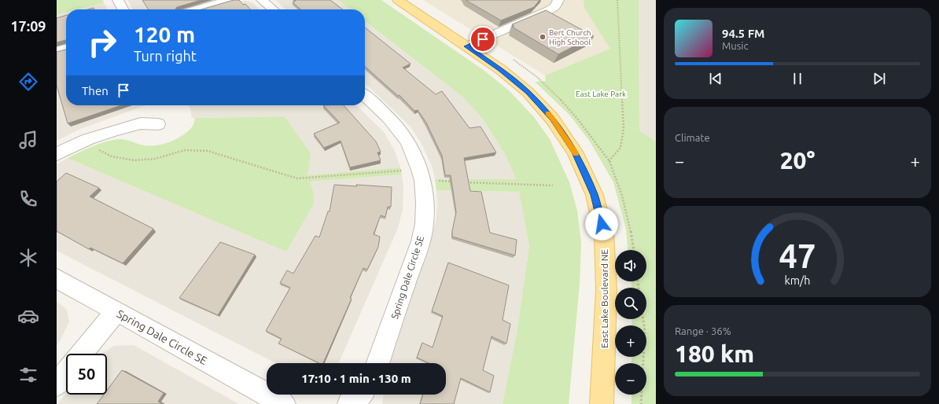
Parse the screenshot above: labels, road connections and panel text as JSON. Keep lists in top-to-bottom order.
{
  "streets": {
    "main road": ["East Lake Boulevard NE"],
    "street": ["Spring Dale Circle SE"]
  },
  "parks": ["East Lake Park"],
  "places": ["Bert Church High School"],
  "page": {
    "tabs": "17:09",
    "turn": ["120 m", "Turn right"],
    "song": ["94.5 FM", "Music"],
    "then": "Then",
    "tile": [
      "Climate",
      ["Range · 36%", "180 km"]
    ],
    "heat": ["−", "20°", "+"],
    "map_buttons": ["+", "−"],
    "limit": "50",
    "trip": "17:10 · 1 min · 130 m",
    "gauge": ["47", "km/h"]
  }
}
